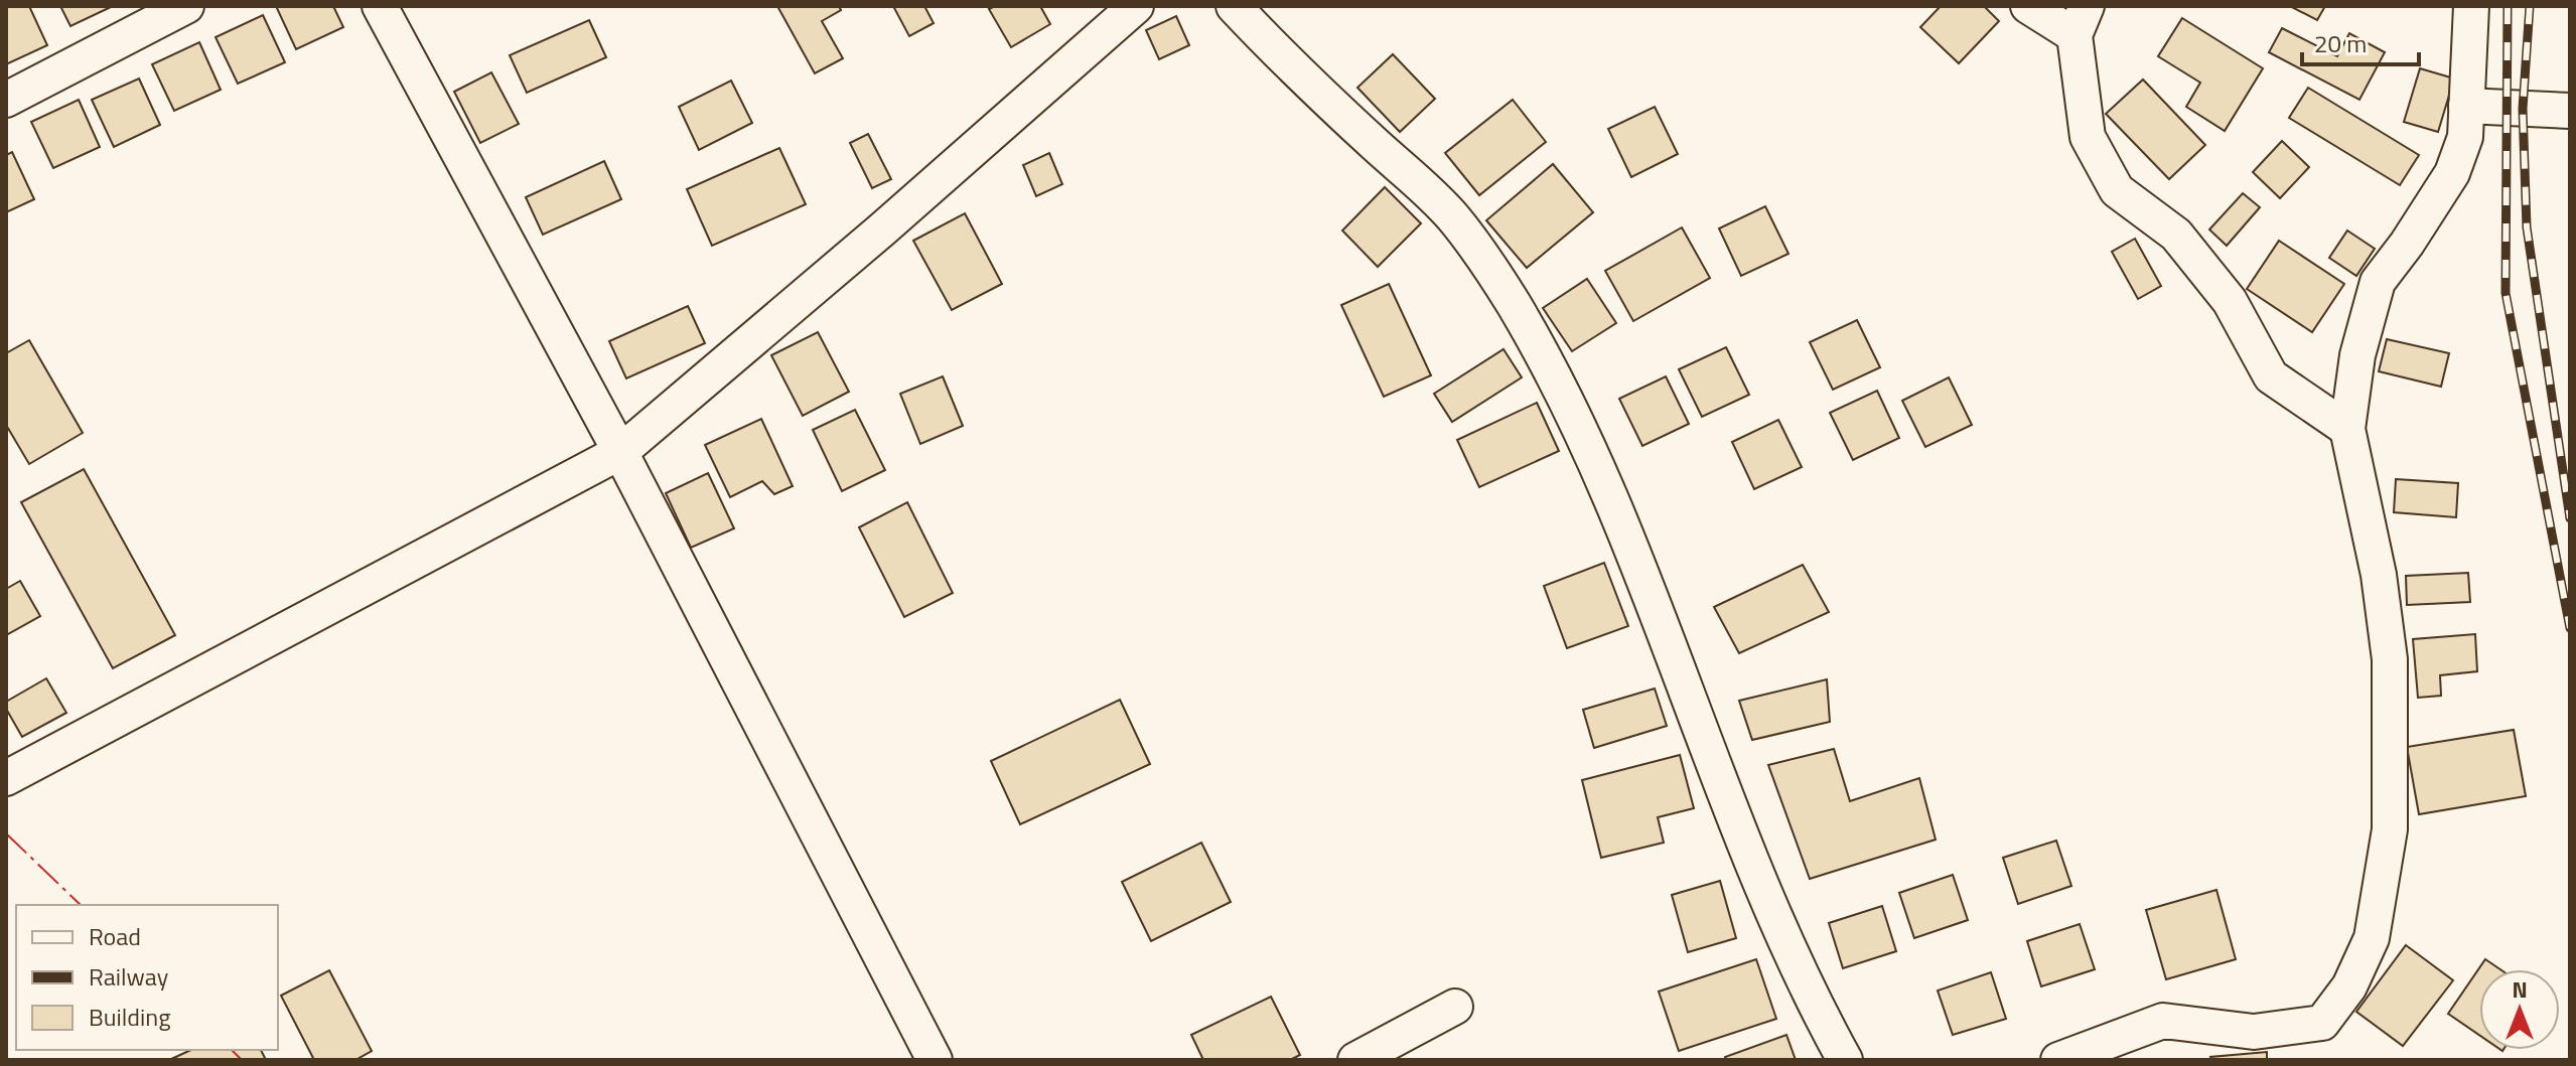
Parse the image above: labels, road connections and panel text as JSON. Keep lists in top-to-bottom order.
{
  "legend": ["Road", "Railway", "Building"],
  "scale_bar": "20 m",
  "north": "top"
}
